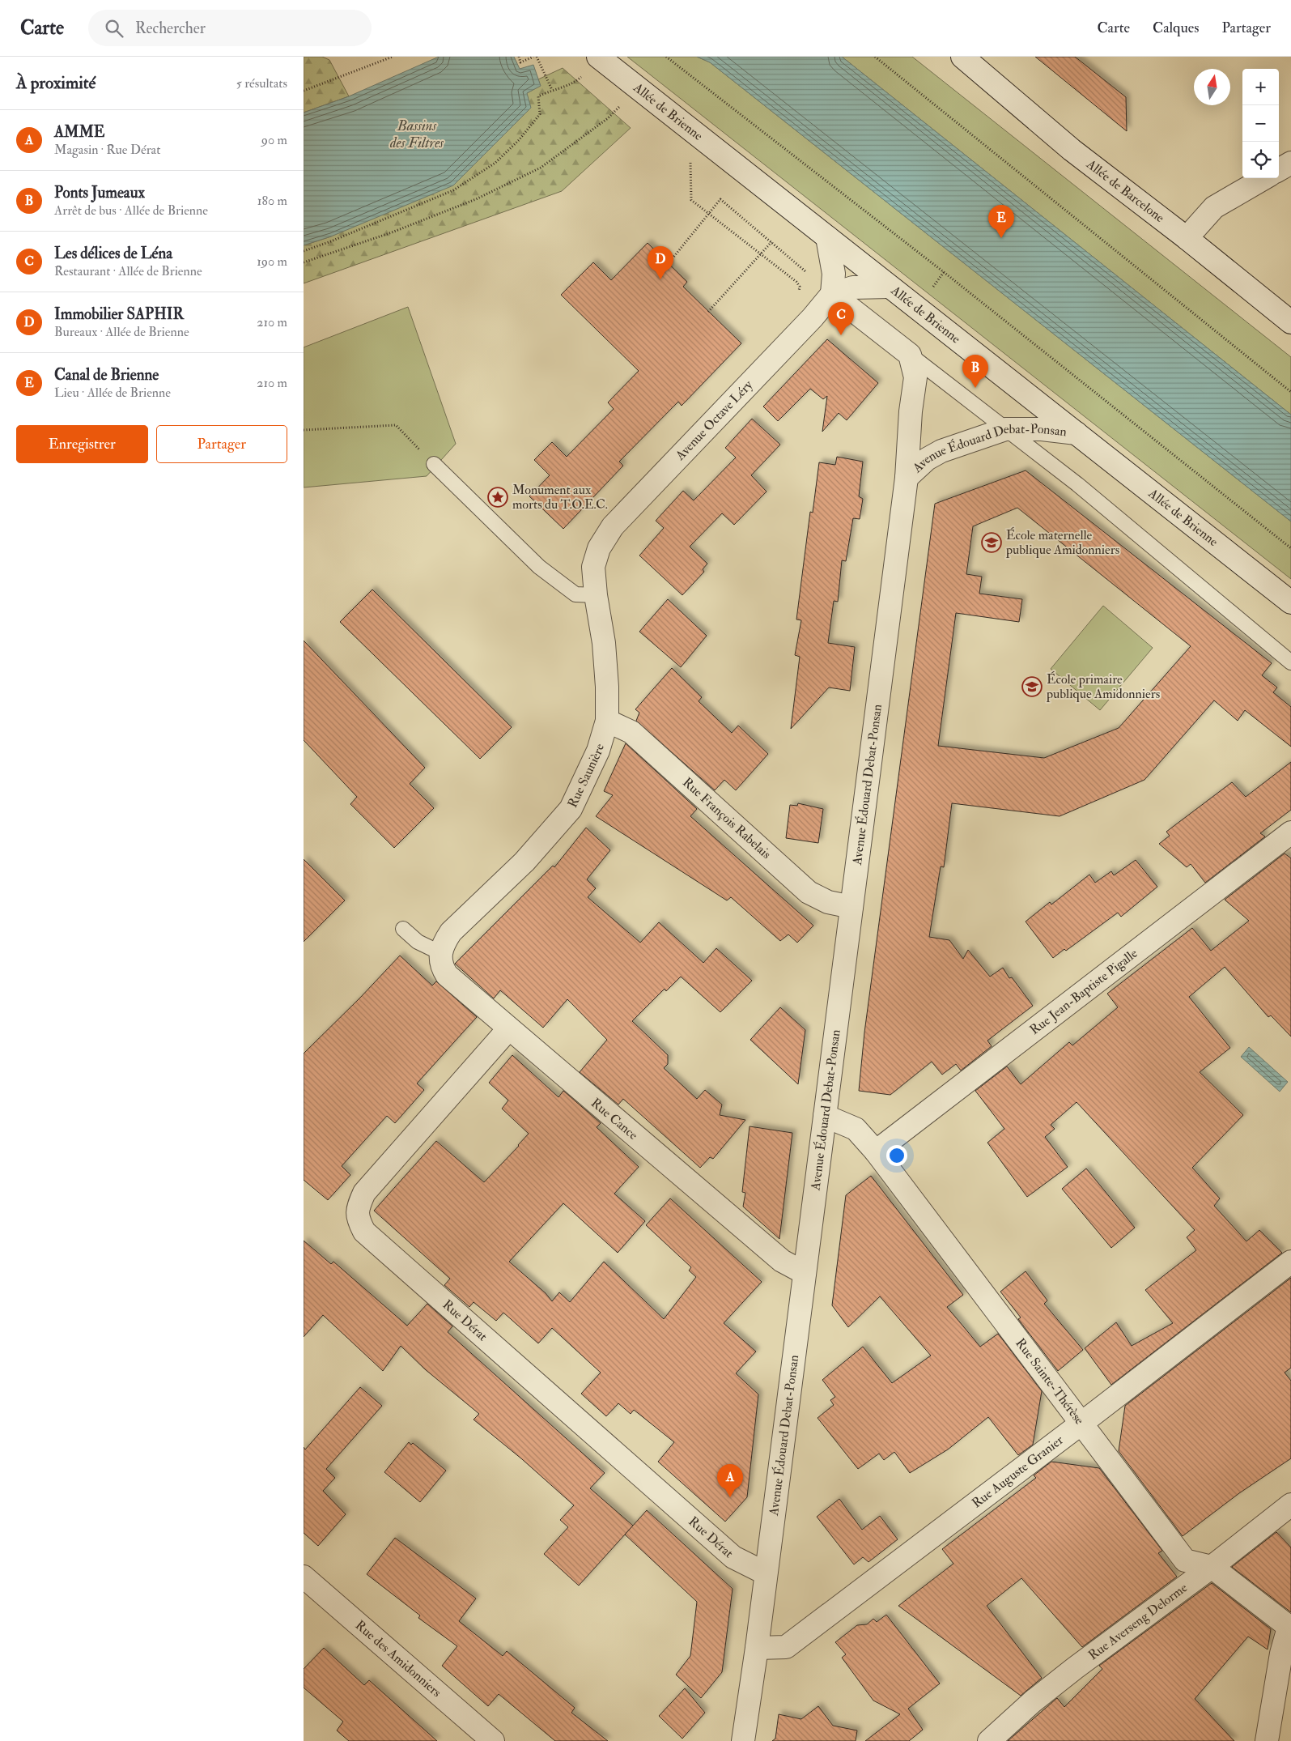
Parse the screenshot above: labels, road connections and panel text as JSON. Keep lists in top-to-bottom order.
{
  "streets": {
    "street": [
      "Allée de Brienne",
      "Allée de Barcelone",
      "Avenue Octave Léry",
      "Avenue Édouard Debat-Ponsan",
      "Rue Saunière",
      "Rue François Rabelais",
      "Rue Jean-Baptiste Pigalle",
      "Rue Cance",
      "Rue Dérat",
      "Rue Sainte-Thérèse",
      "Rue Auguste Granier",
      "Rue Averseng Delorme",
      "Rue des Amidonniers"
    ]
  },
  "crossings": [
    ["Allée de Brienne", "Avenue Édouard Debat-Ponsan"],
    ["Avenue Octave Léry", "Rue Saunière"],
    ["Avenue Édouard Debat-Ponsan", "Rue François Rabelais"],
    ["Avenue Édouard Debat-Ponsan", "Rue Cance"],
    ["Avenue Édouard Debat-Ponsan", "Rue Dérat"],
    ["Avenue Édouard Debat-Ponsan", "Rue Sainte-Thérèse"],
    ["Avenue Édouard Debat-Ponsan", "Rue Auguste Granier"],
    ["Rue Saunière", "Rue François Rabelais"],
    ["Rue Saunière", "Rue Cance"],
    ["Rue Jean-Baptiste Pigalle", "Rue Sainte-Thérèse"],
    ["Rue Cance", "Rue Dérat"],
    ["Rue Sainte-Thérèse", "Rue Auguste Granier"],
    ["Rue Sainte-Thérèse", "Rue Averseng Delorme"]
  ],
  "water": ["Bassins des Filtres"],
  "places": {
    "place": ["Monument aux morts du T.O.E.C."],
    "school or university": ["École maternelle publique Amidonniers", "École primaire publique Amidonniers"]
  },
  "north": "top",
  "page": {
    "header": "Carte",
    "search": "Rechercher",
    "nav": ["Carte", "Calques", "Partager"],
    "heading": ["À proximité", "5 résultats"],
    "map_buttons": ["+", "−"],
    "list": [
      {
        "mark": "A",
        "name": "AMME",
        "note": "Magasin · Rue Dérat",
        "value": "90 m"
      },
      {
        "mark": "B",
        "name": "Ponts Jumeaux",
        "note": "Arrêt de bus · Allée de Brienne",
        "value": "180 m"
      },
      {
        "mark": "C",
        "name": "Les délices de Léna",
        "note": "Restaurant · Allée de Brienne",
        "value": "190 m"
      },
      {
        "mark": "D",
        "name": "Immobilier SAPHIR",
        "note": "Bureaux · Allée de Brienne",
        "value": "210 m"
      },
      {
        "mark": "E",
        "name": "Canal de Brienne",
        "note": "Lieu · Allée de Brienne",
        "value": "210 m"
      }
    ],
    "pins": [
      "E",
      "D",
      "C",
      "B",
      "A"
    ],
    "buttons": ["Enregistrer", "Partager"]
  }
}
